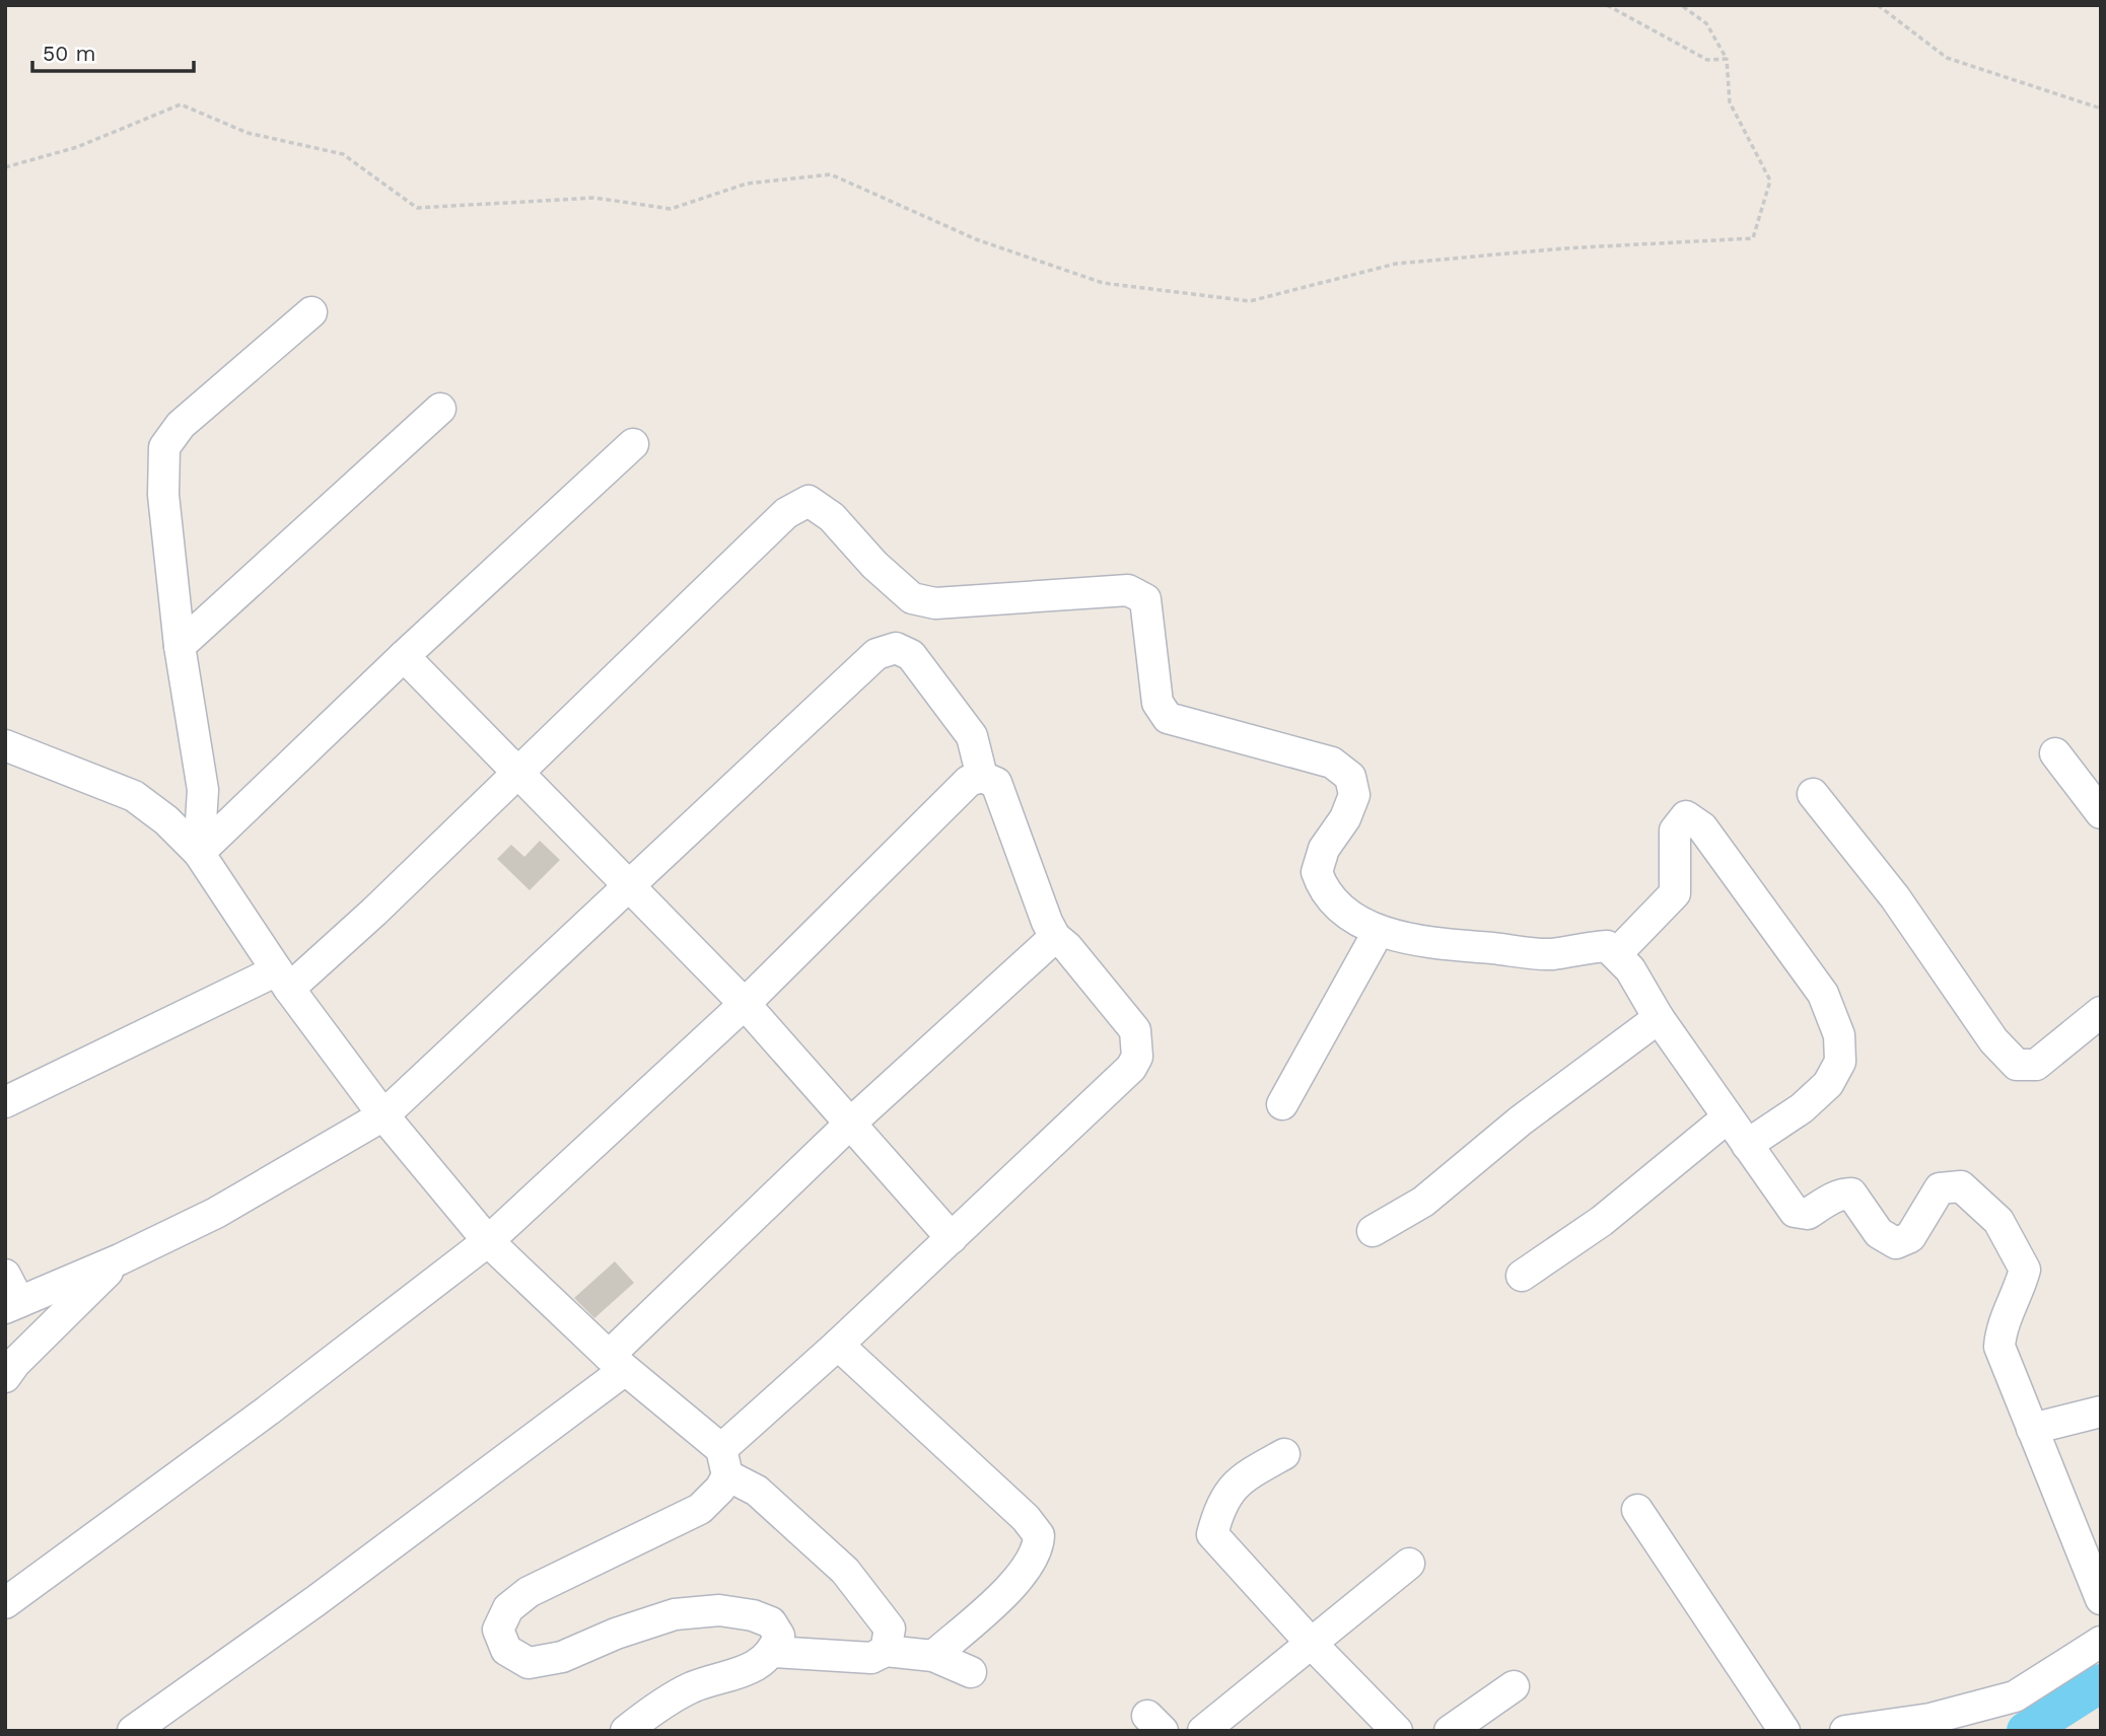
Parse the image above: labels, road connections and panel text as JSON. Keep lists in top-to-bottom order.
{
  "scale_bar": "50 m"
}
